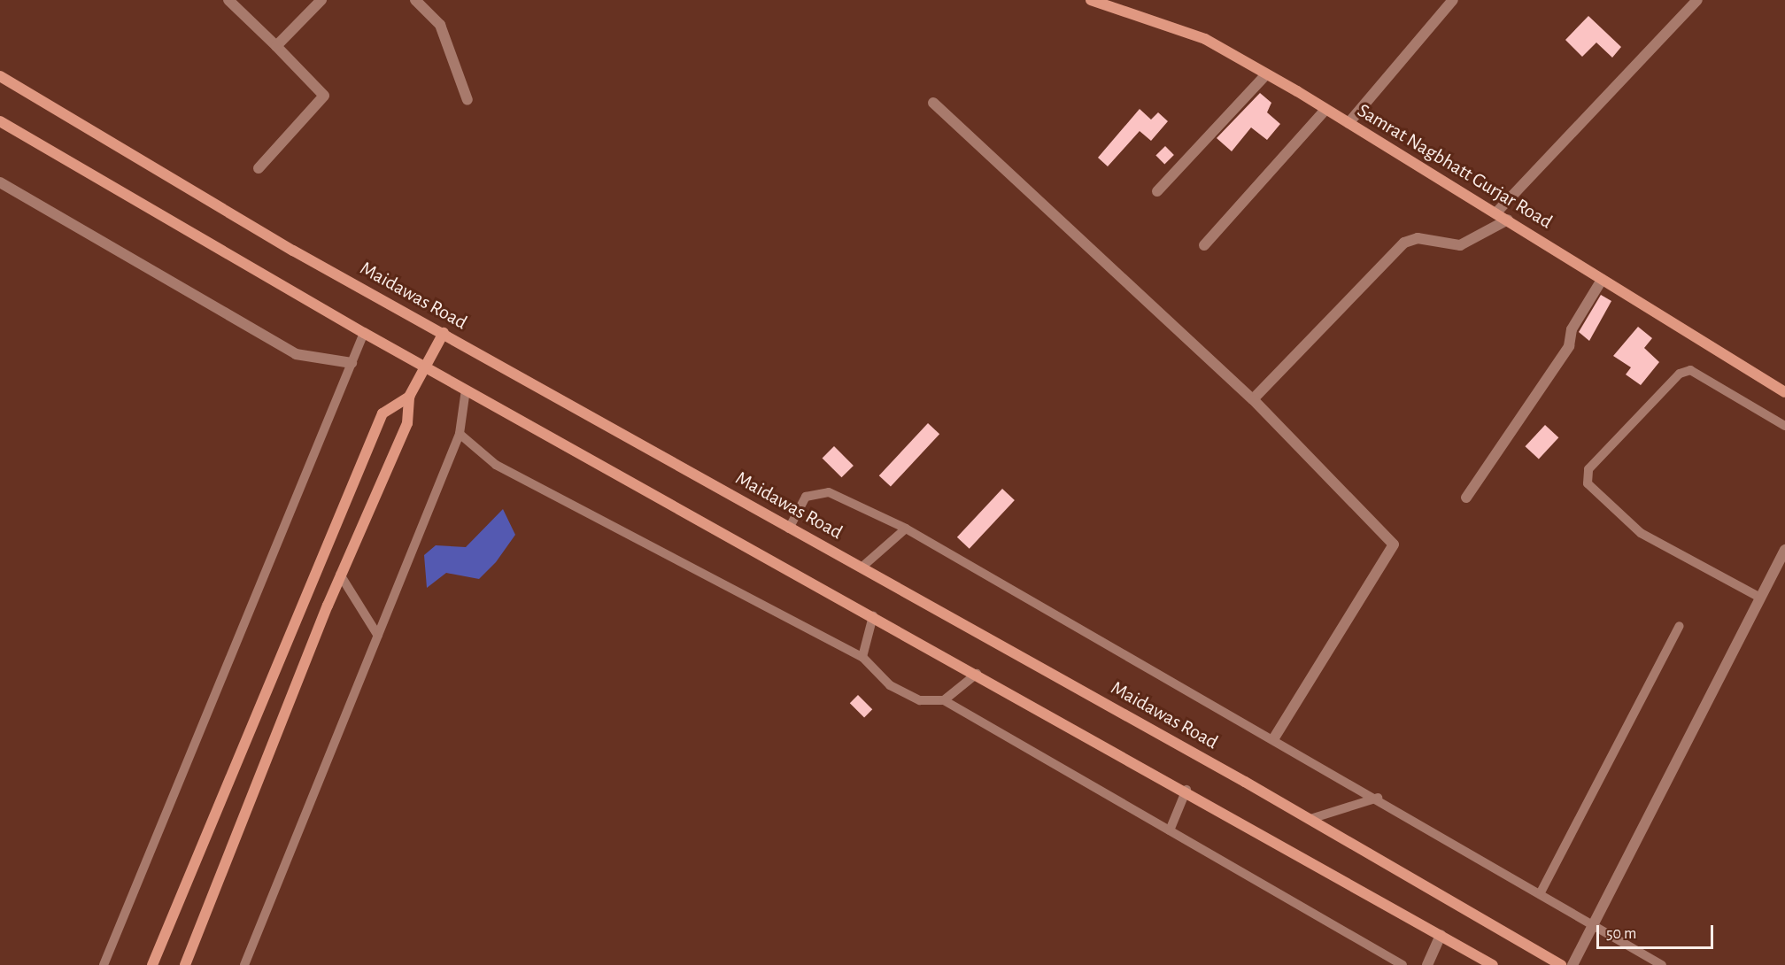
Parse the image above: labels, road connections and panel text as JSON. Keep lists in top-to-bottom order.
{
  "streets": {
    "street": ["Samrat Nagbhatt Gurjar Road", "Maidawas Road"]
  },
  "scale_bar": "50 m"
}
